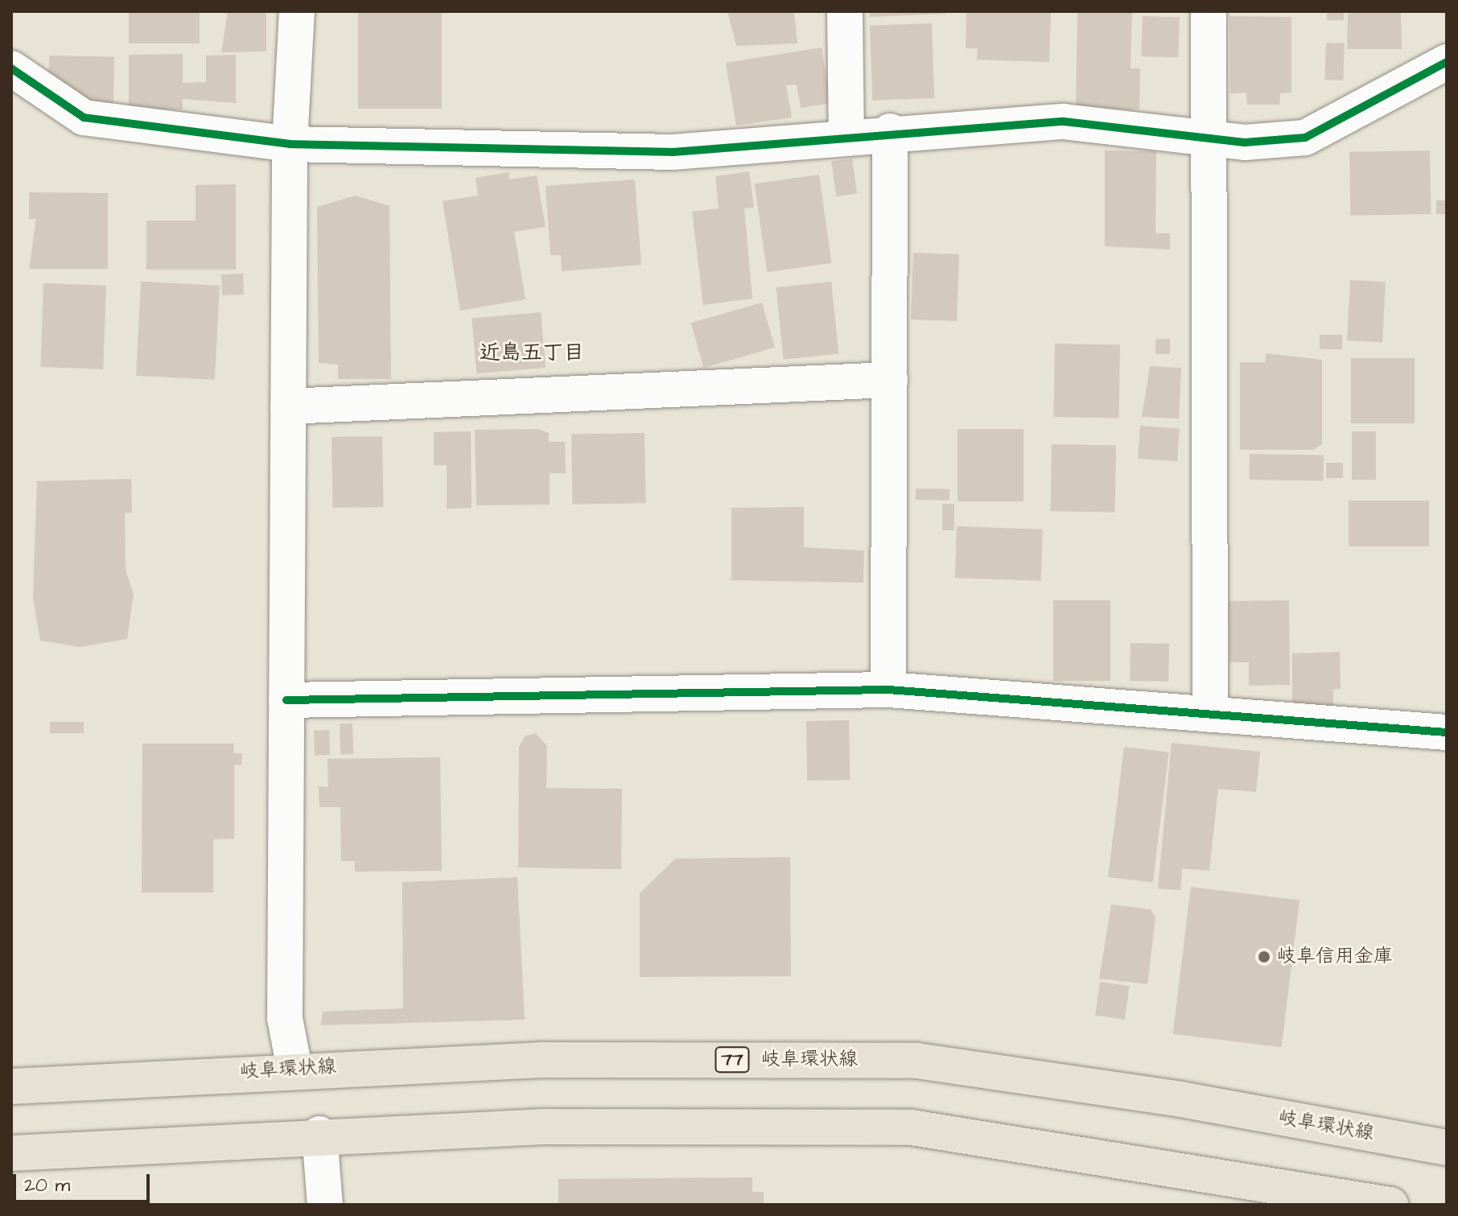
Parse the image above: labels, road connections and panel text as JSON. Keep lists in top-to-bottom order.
{
  "streets": {
    "main road": ["77", "岐阜環状線"]
  },
  "districts": ["近島五丁目"],
  "places": ["岐阜信用金庫"],
  "scale_bar": "20 m"
}
